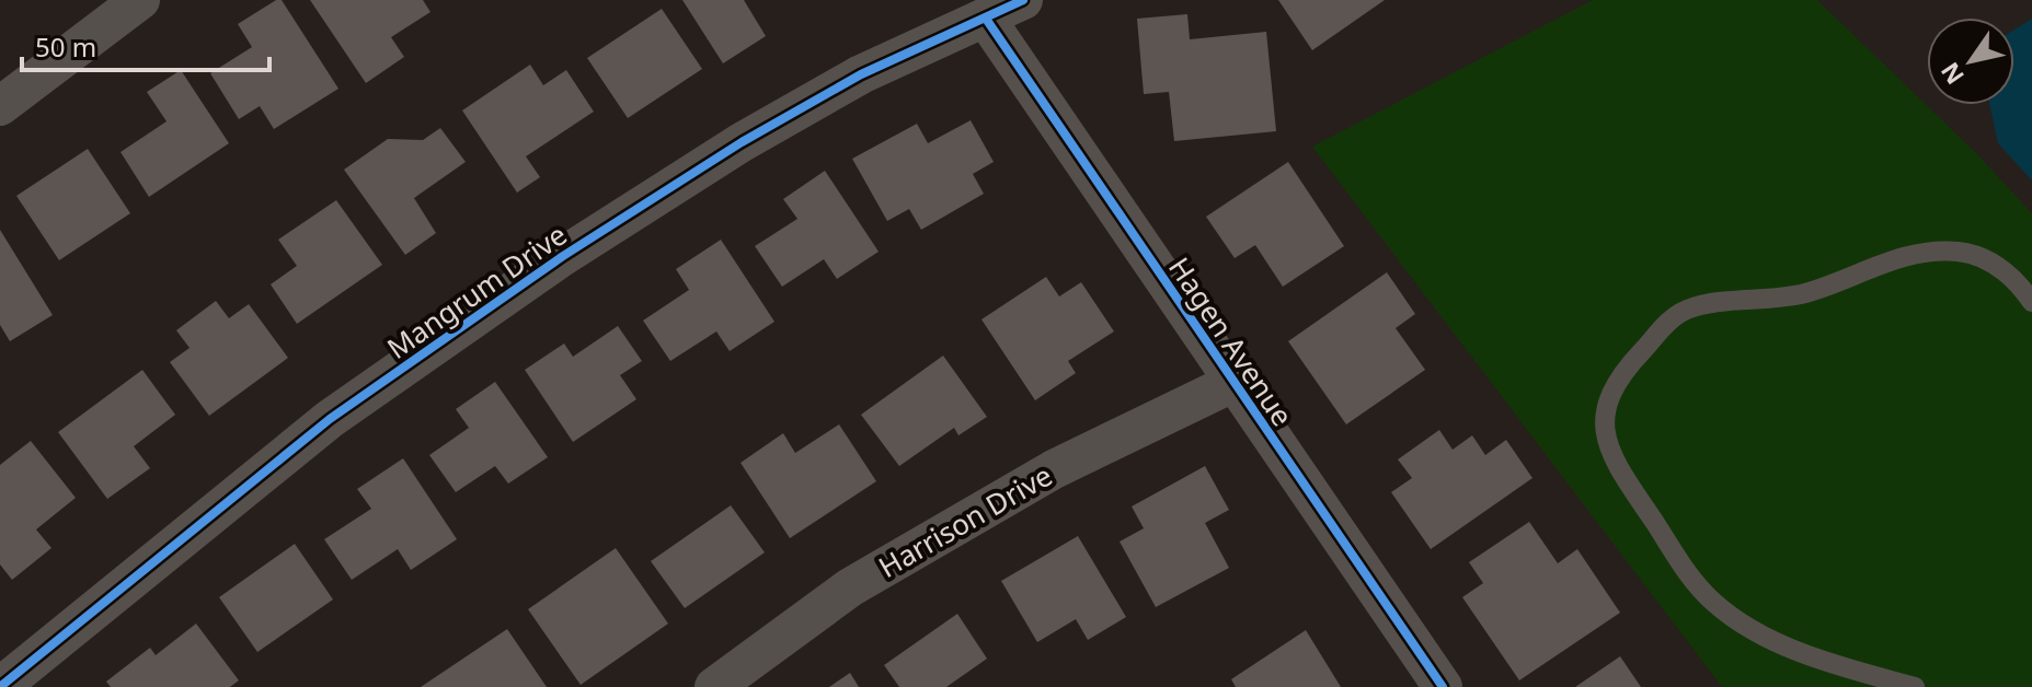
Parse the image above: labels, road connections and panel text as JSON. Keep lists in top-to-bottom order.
{
  "streets": {
    "street": ["Mangrum Drive", "Hagen Avenue", "Harrison Drive"]
  },
  "crossings": [
    ["Mangrum Drive", "Hagen Avenue"],
    ["Hagen Avenue", "Harrison Drive"]
  ],
  "scale_bar": "50 m",
  "north": "bottom left"
}
